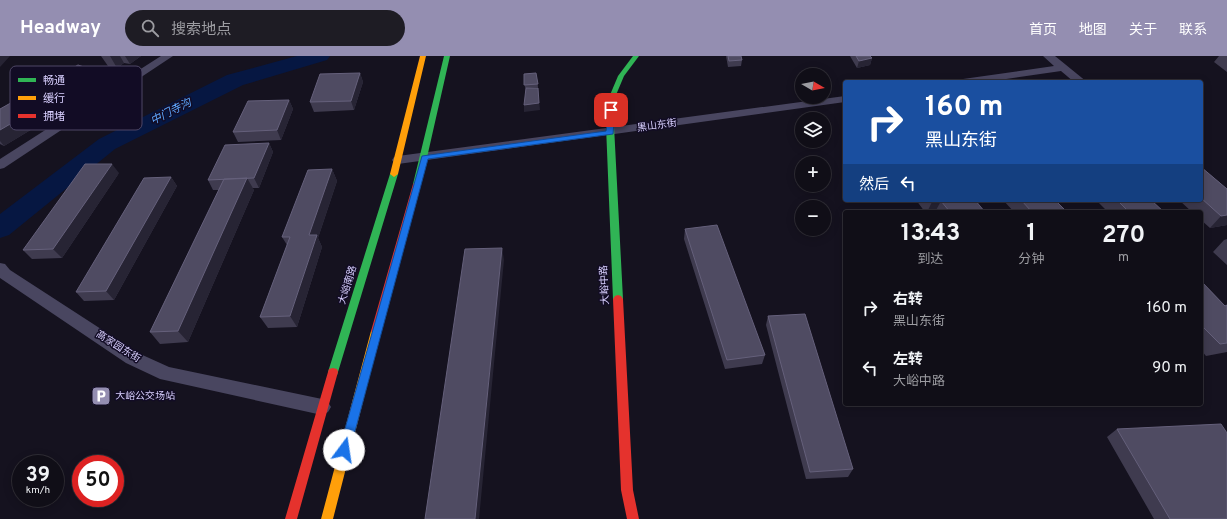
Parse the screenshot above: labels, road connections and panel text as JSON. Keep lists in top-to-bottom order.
{
  "streets": {
    "main road": ["大峪南路", "大峪中路"],
    "street": ["黑山东街", "高家园东街"]
  },
  "crossings": [
    ["黑山东街", "大峪南路"],
    ["黑山东街", "大峪中路"],
    ["大峪南路", "高家园东街"]
  ],
  "water": ["中门寺沟"],
  "places": {
    "parking": ["大峪公交场站"]
  },
  "legend": ["畅通", "缓行", "拥堵"],
  "north": "right",
  "page": {
    "header": "Headway",
    "search": "搜索地点",
    "nav": [
      "首页",
      "地图",
      "关于",
      "联系"
    ],
    "map_buttons": ["+", "−"],
    "turn": ["160 m", "黑山东街"],
    "then": "然后",
    "eta": [
      "13:43",
      "到达",
      "1",
      "分钟",
      "270",
      "m"
    ],
    "list": [
      {
        "name": "右转",
        "note": "黑山东街",
        "value": "160 m"
      },
      {
        "name": "左转",
        "note": "大峪中路",
        "value": "90 m"
      }
    ],
    "speed": "39 km/h",
    "limit": "50"
  }
}
